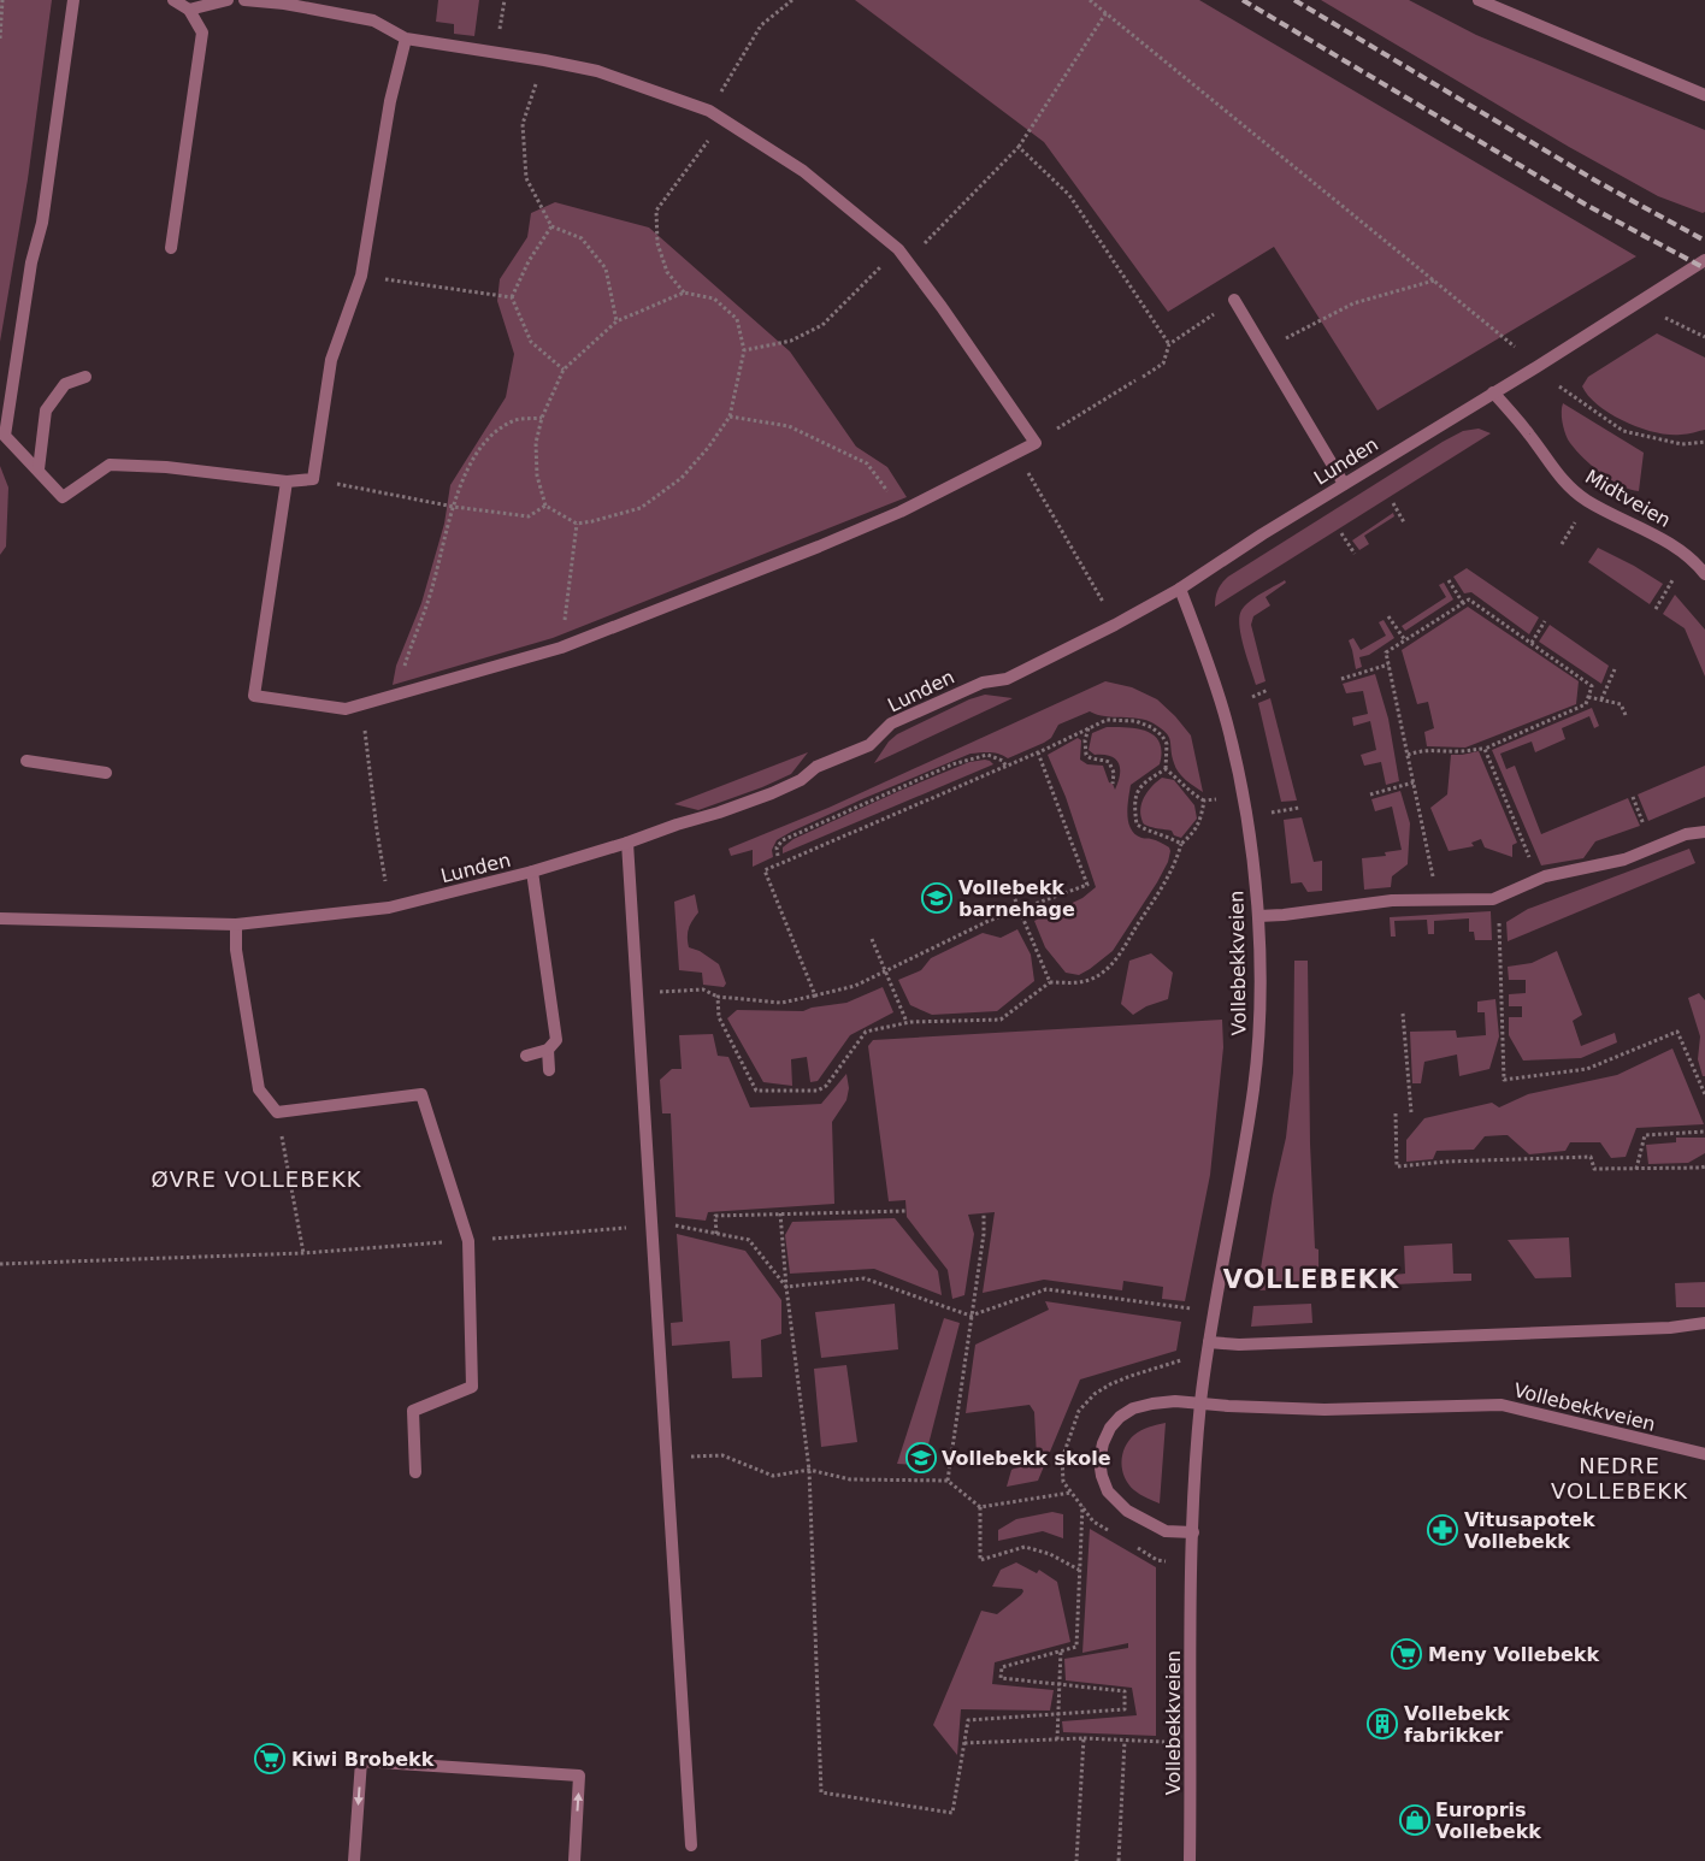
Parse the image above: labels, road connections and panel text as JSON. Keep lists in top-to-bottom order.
{
  "streets": {
    "street": ["Lunden", "Midtveien", "Vollebekkveien"]
  },
  "crossings": [
    ["Lunden", "Midtveien"],
    ["Lunden", "Vollebekkveien"]
  ],
  "districts": ["ØVRE VOLLEBEKK", "VOLLEBEKK", "NEDRE VOLLEBEKK"],
  "places": {
    "school or university": ["Vollebekk barnehage", "Vollebekk skole"],
    "pharmacy": ["Vitusapotek Vollebekk"],
    "supermarket": ["Meny Vollebekk", "Kiwi Brobekk"],
    "building": ["Vollebekk fabrikker"],
    "shop": ["Europris Vollebekk"]
  }
}
